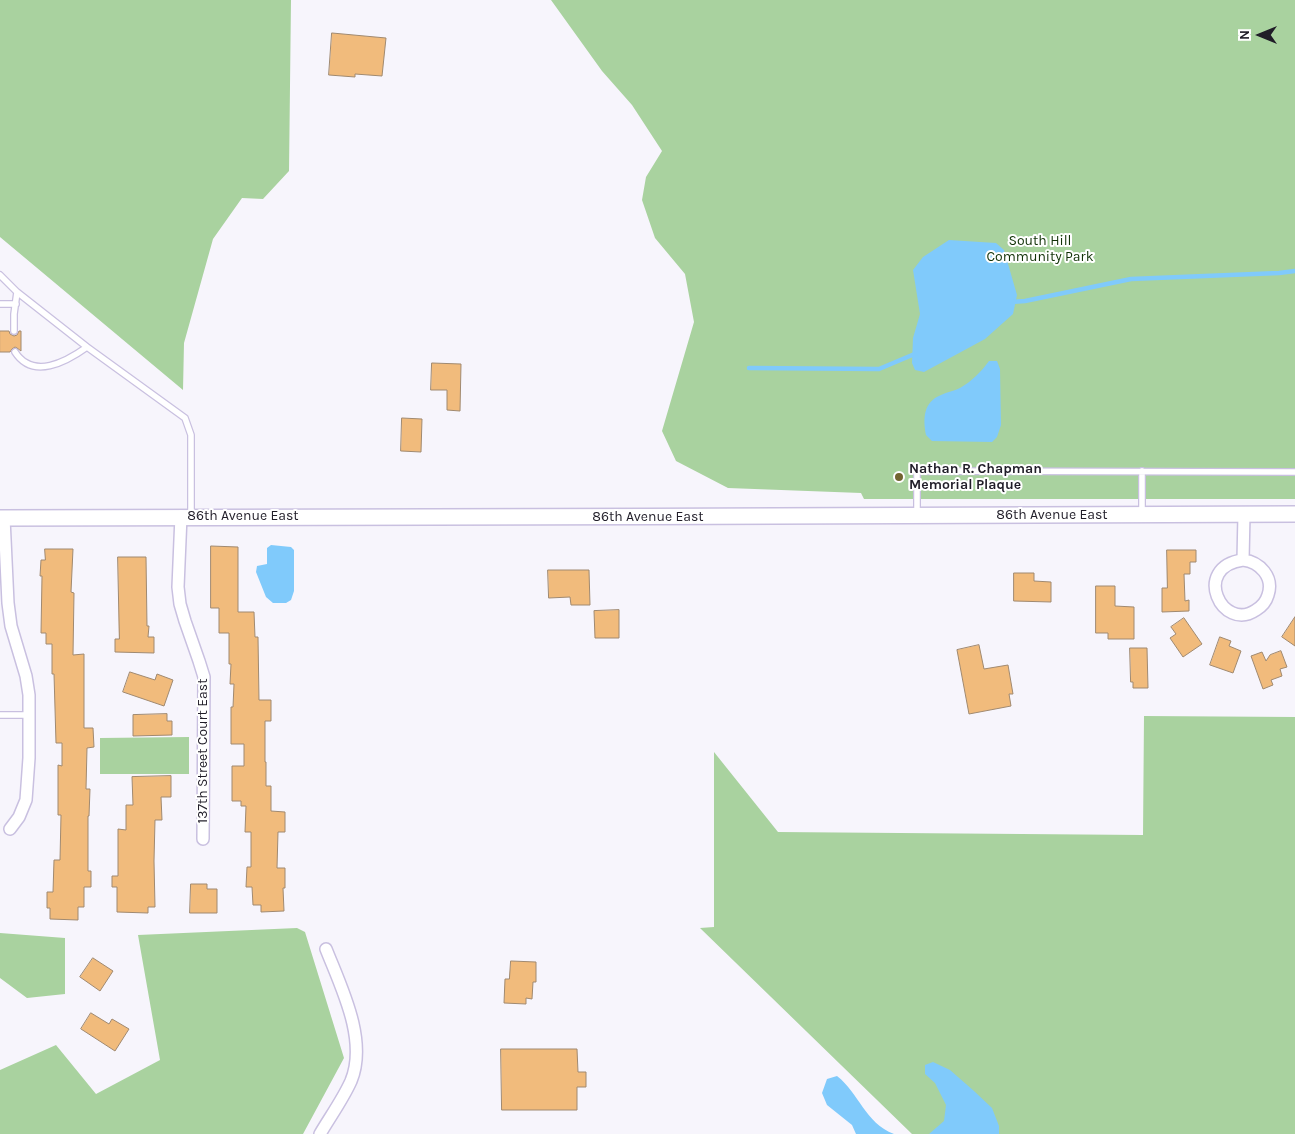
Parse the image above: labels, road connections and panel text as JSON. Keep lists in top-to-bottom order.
{
  "streets": {
    "street": ["86th Avenue East", "137th Street Court East"]
  },
  "crossings": [
    ["86th Avenue East", "137th Street Court East"]
  ],
  "parks": ["South Hill Community Park"],
  "places": ["Nathan R. Chapman Memorial Plaque"],
  "north": "left"
}
